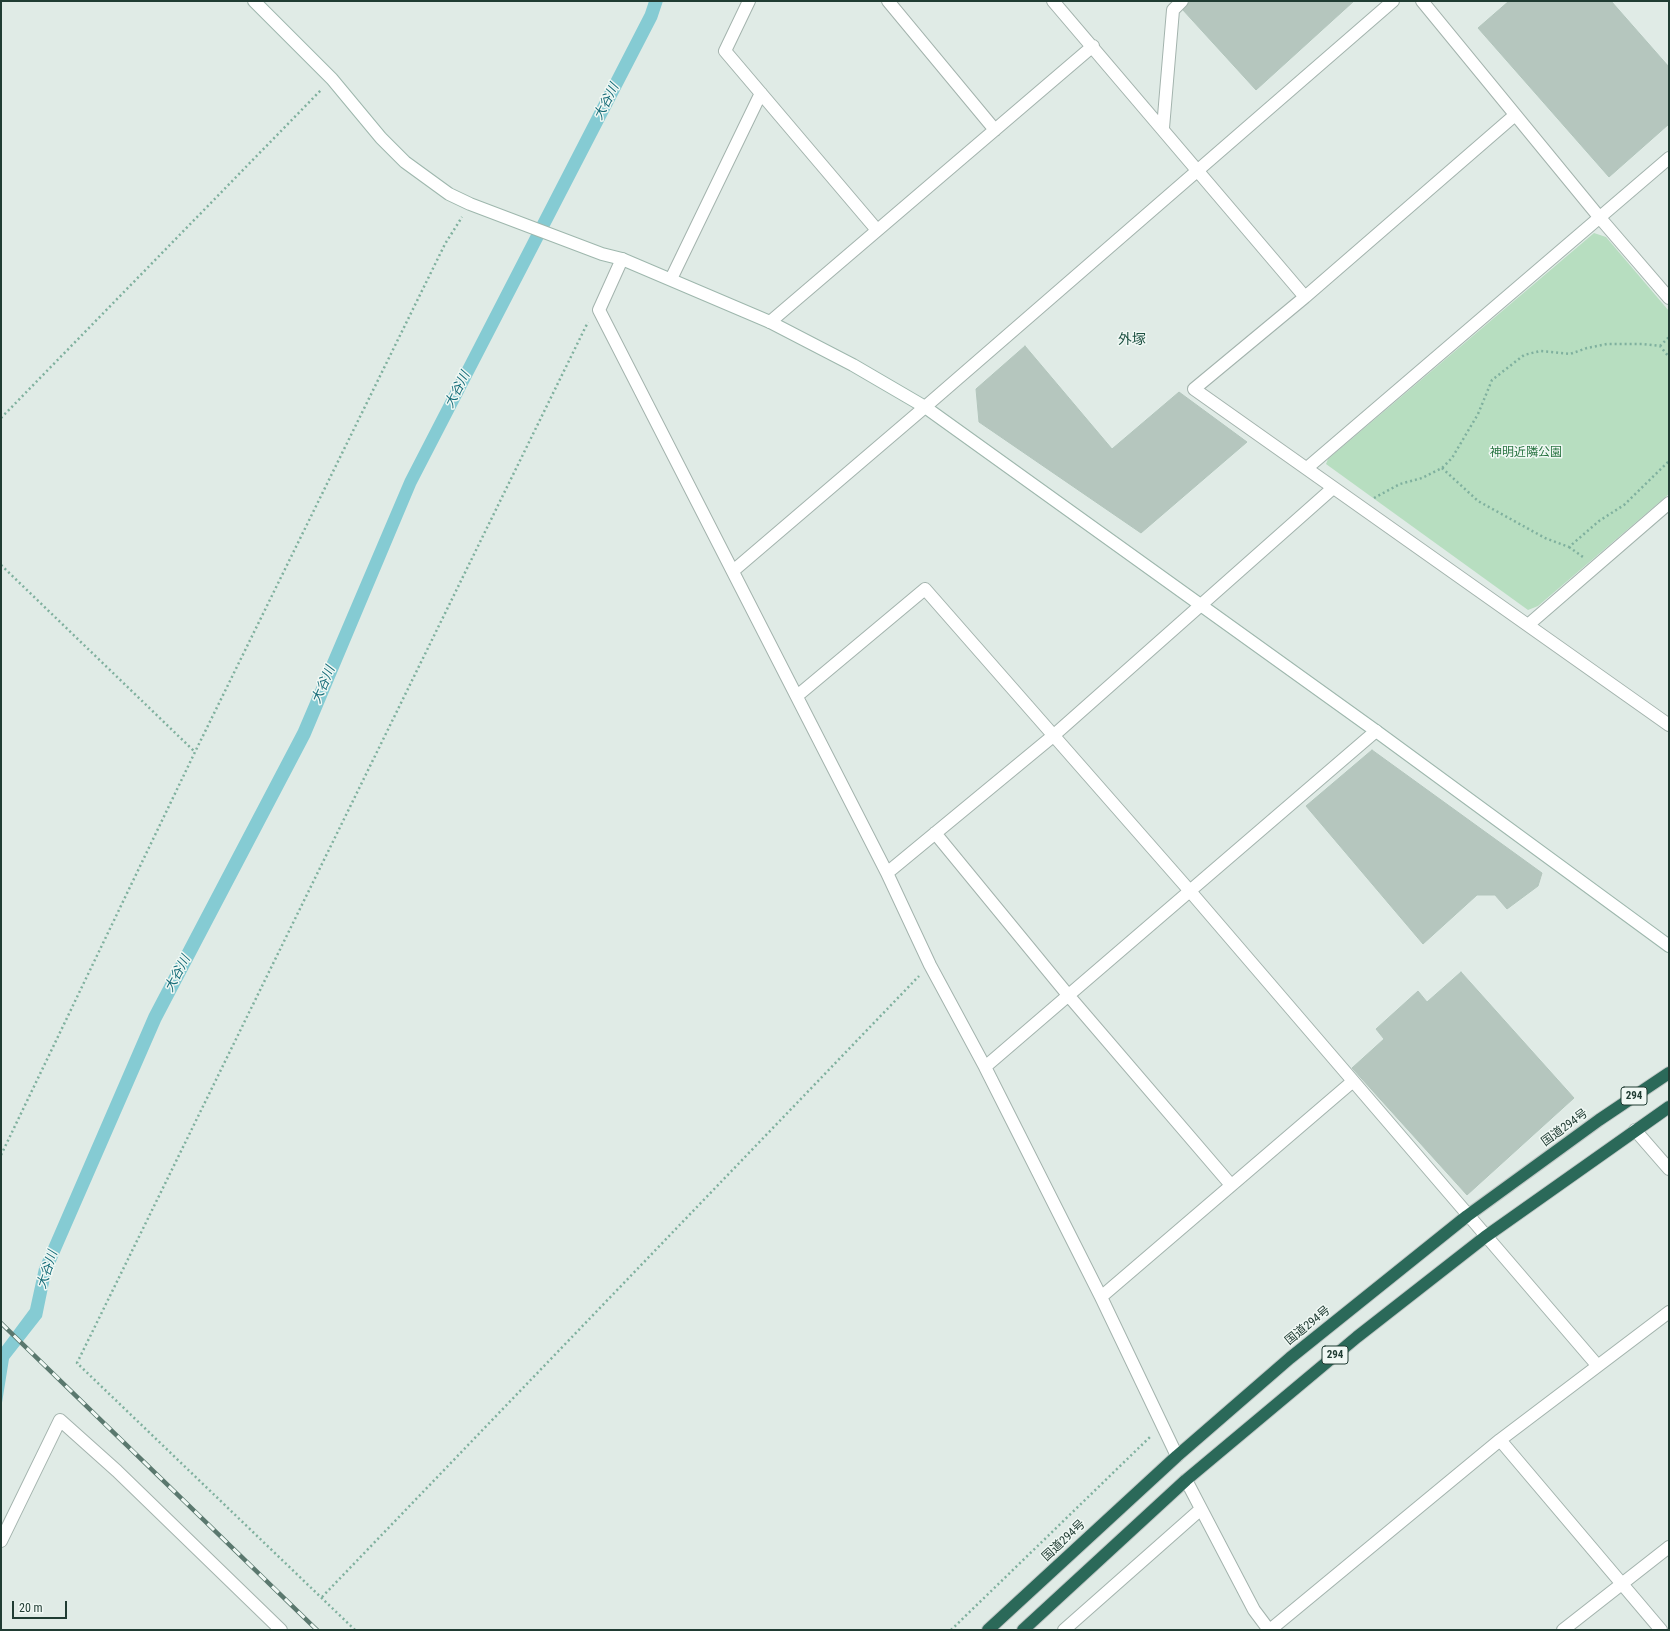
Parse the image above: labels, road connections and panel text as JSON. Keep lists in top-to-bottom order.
{
  "streets": {
    "highway": ["294", "国道294号"]
  },
  "districts": ["外塚"],
  "water": ["大谷川"],
  "parks": ["神明近隣公園"],
  "scale_bar": "20 m"
}
